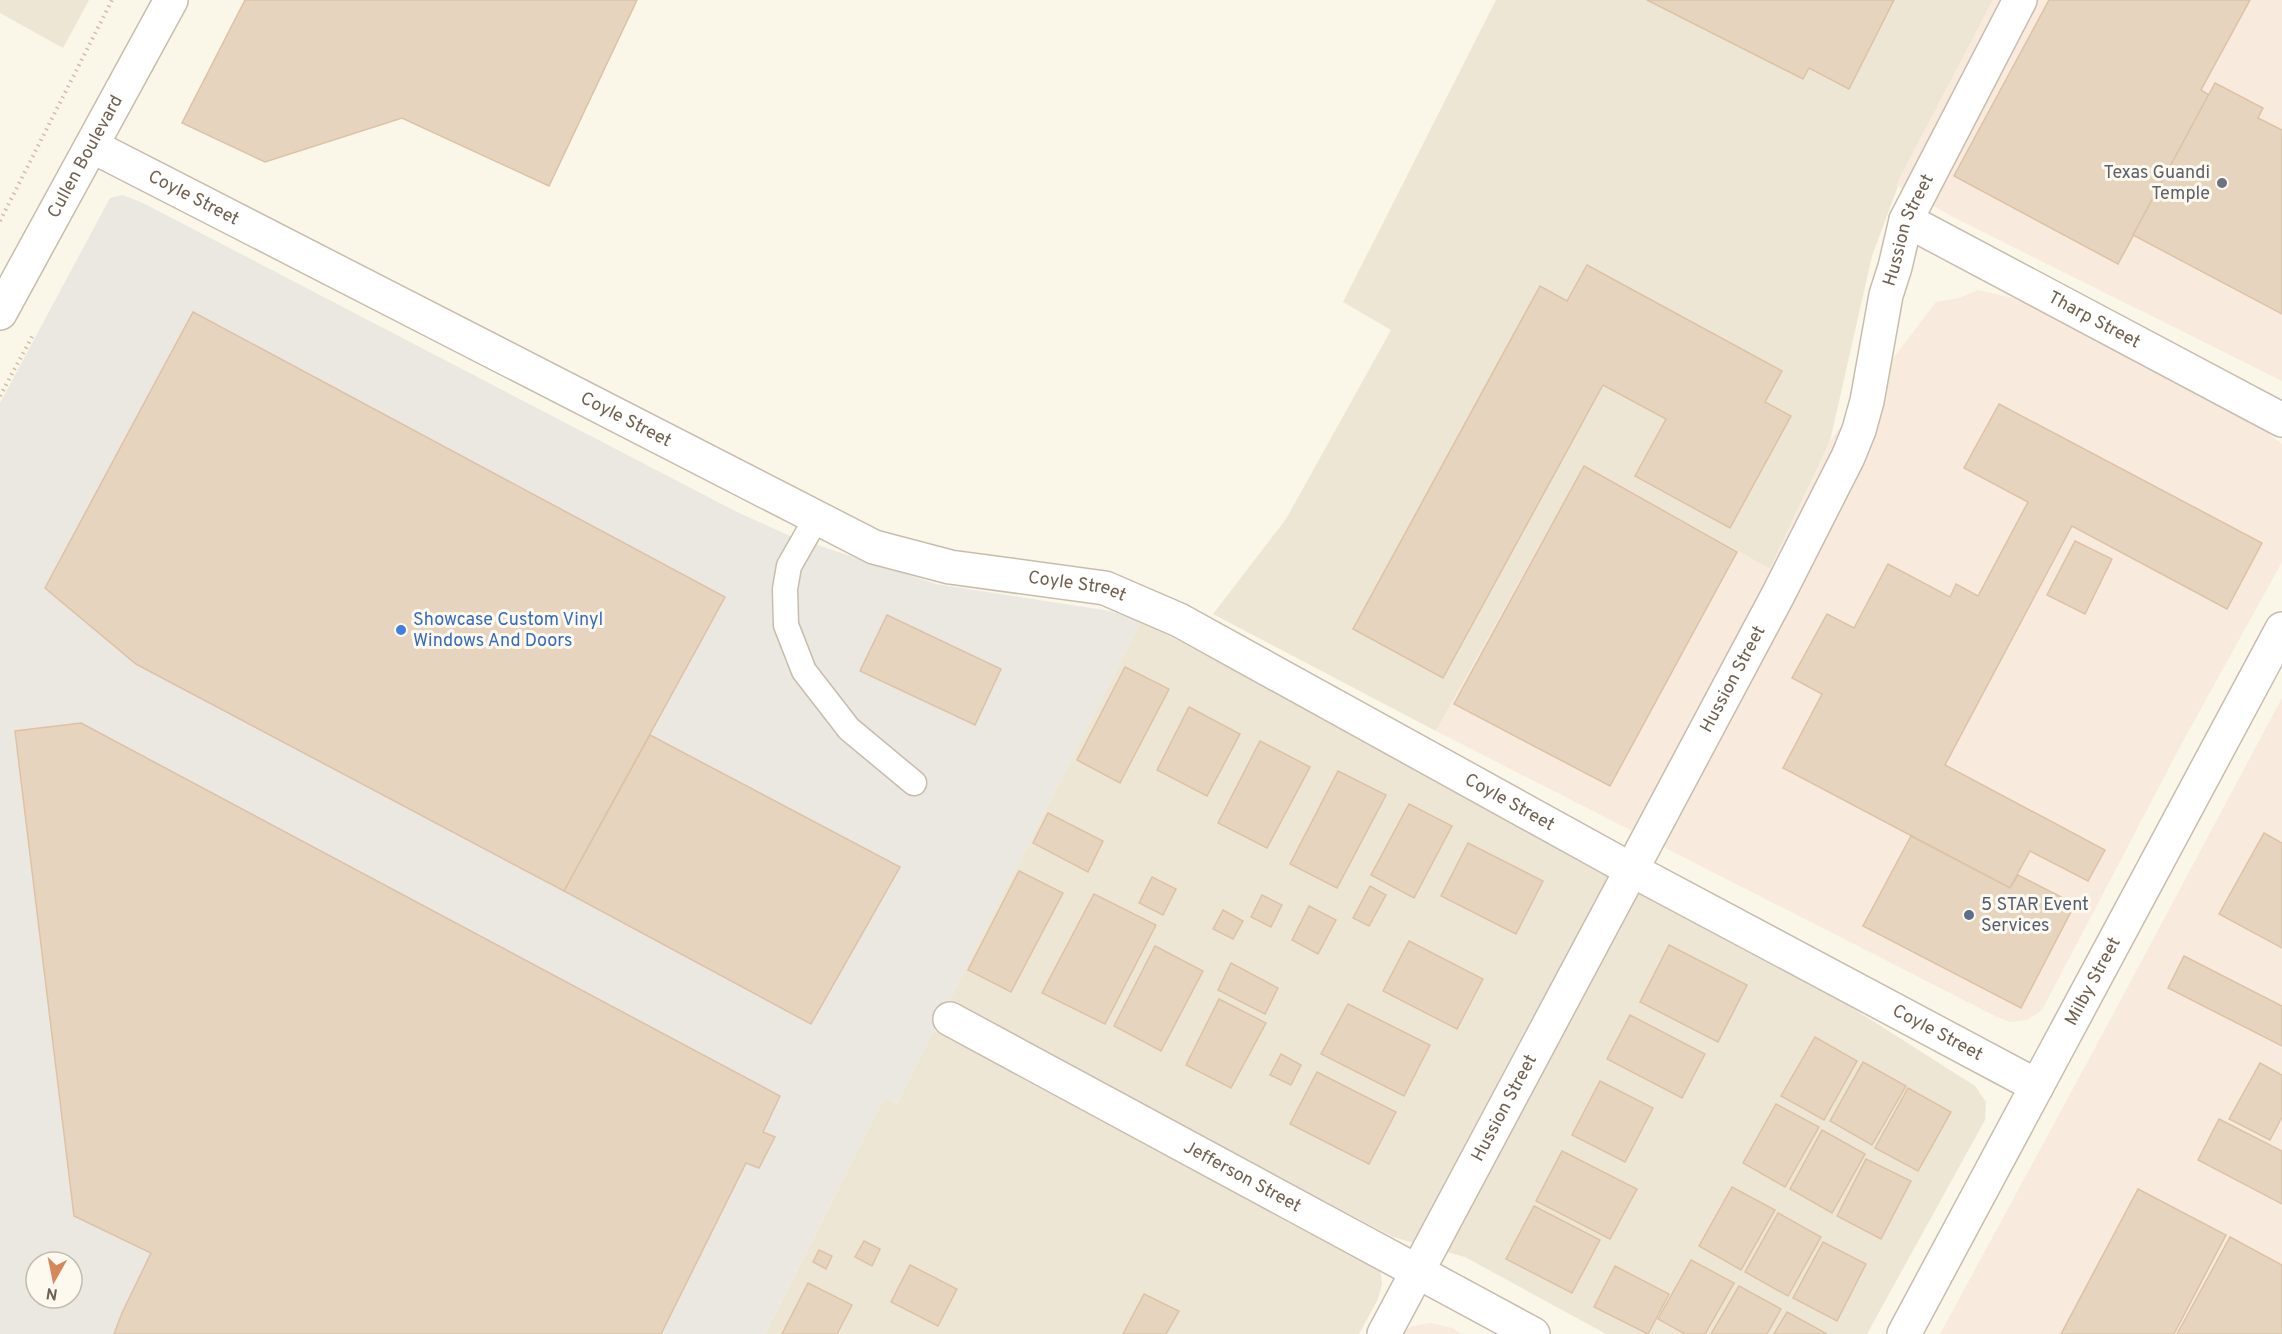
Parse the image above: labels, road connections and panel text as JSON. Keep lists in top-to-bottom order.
{
  "streets": {
    "street": [
      "Cullen Boulevard",
      "Coyle Street",
      "Hussion Street",
      "Tharp Street",
      "Milby Street",
      "Jefferson Street"
    ]
  },
  "crossings": [
    ["Cullen Boulevard", "Coyle Street"],
    ["Coyle Street", "Hussion Street"],
    ["Coyle Street", "Milby Street"],
    ["Hussion Street", "Tharp Street"],
    ["Hussion Street", "Jefferson Street"]
  ],
  "places": ["Texas Guandi Temple", "Showcase Custom Vinyl Windows And Doors", "5 STAR Event Services"],
  "north": "bottom"
}
